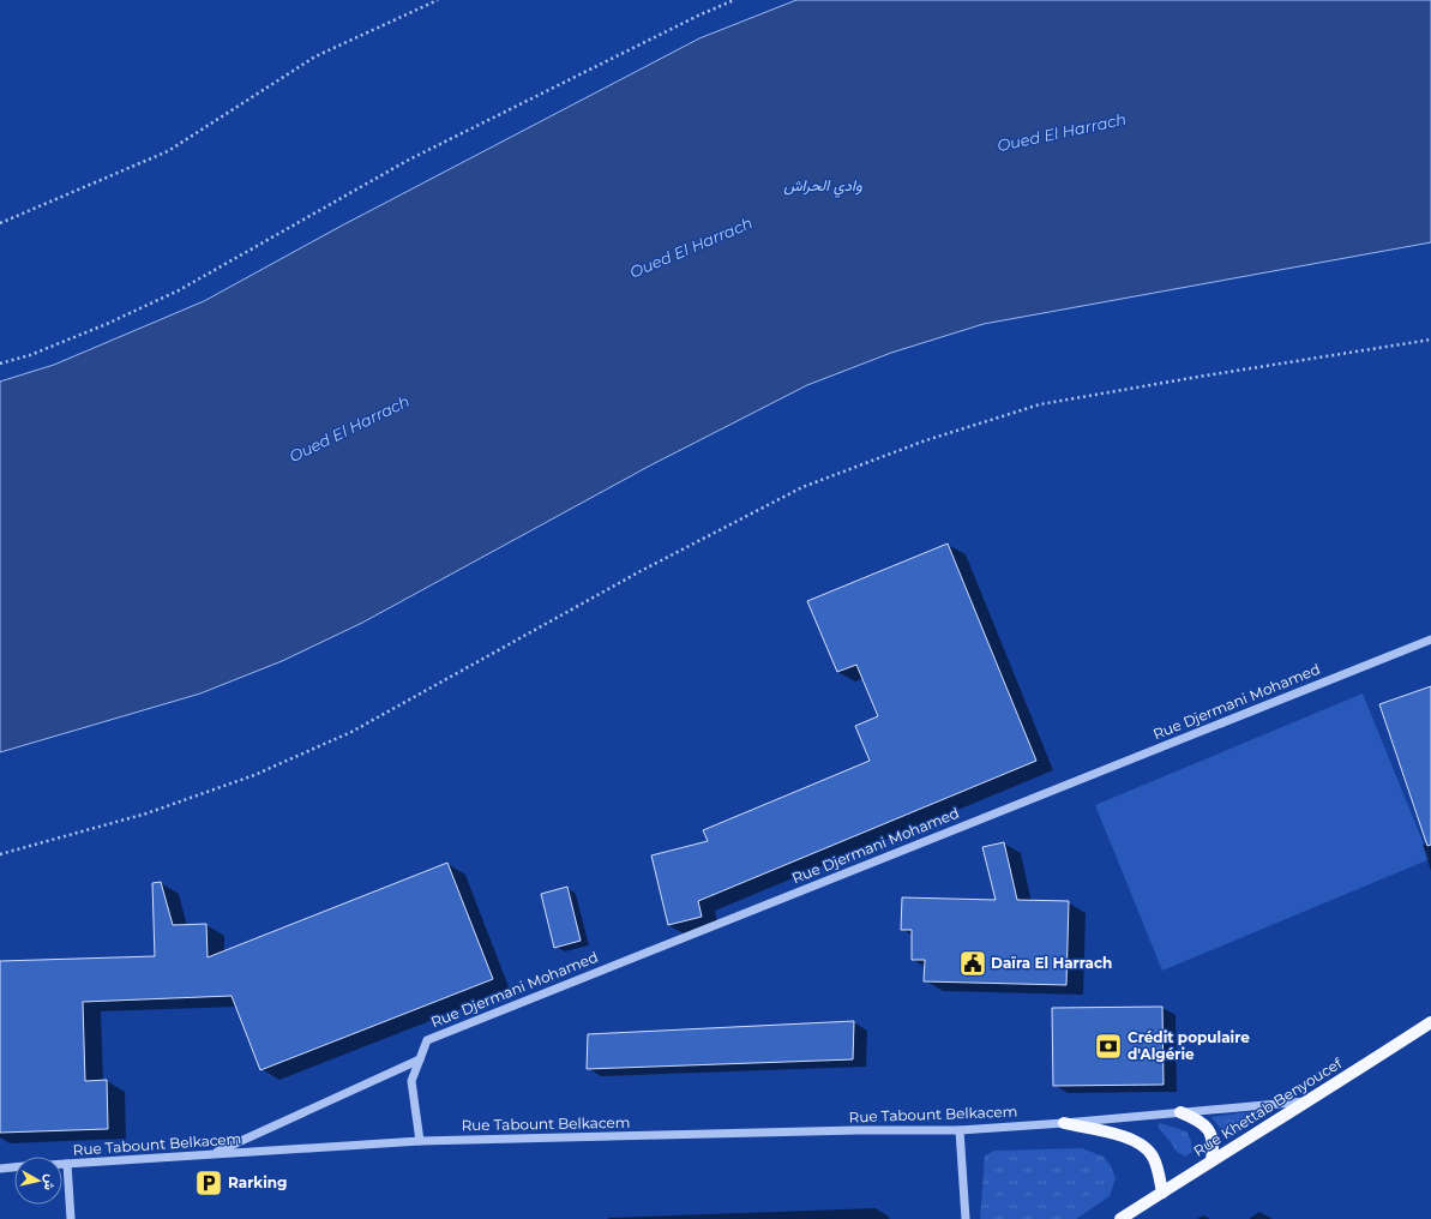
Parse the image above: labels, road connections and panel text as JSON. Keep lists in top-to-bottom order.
{
  "streets": {
    "main road": ["Rue Khettab Benyoucef"],
    "street": ["Rue Djermani Mohamed", "Rue Tabount Belkacem"]
  },
  "crossings": [
    ["Rue Djermani Mohamed", "Rue Tabount Belkacem"],
    ["Rue Khettab Benyoucef", "Rue Tabount Belkacem"]
  ],
  "water": ["Oued El Harrach", "وادي الحراش"],
  "places": {
    "public building": ["Daïra El Harrach"],
    "bank": ["Crédit populaire d'Algérie"],
    "parking": ["Rarking"]
  },
  "north": "right"
}
